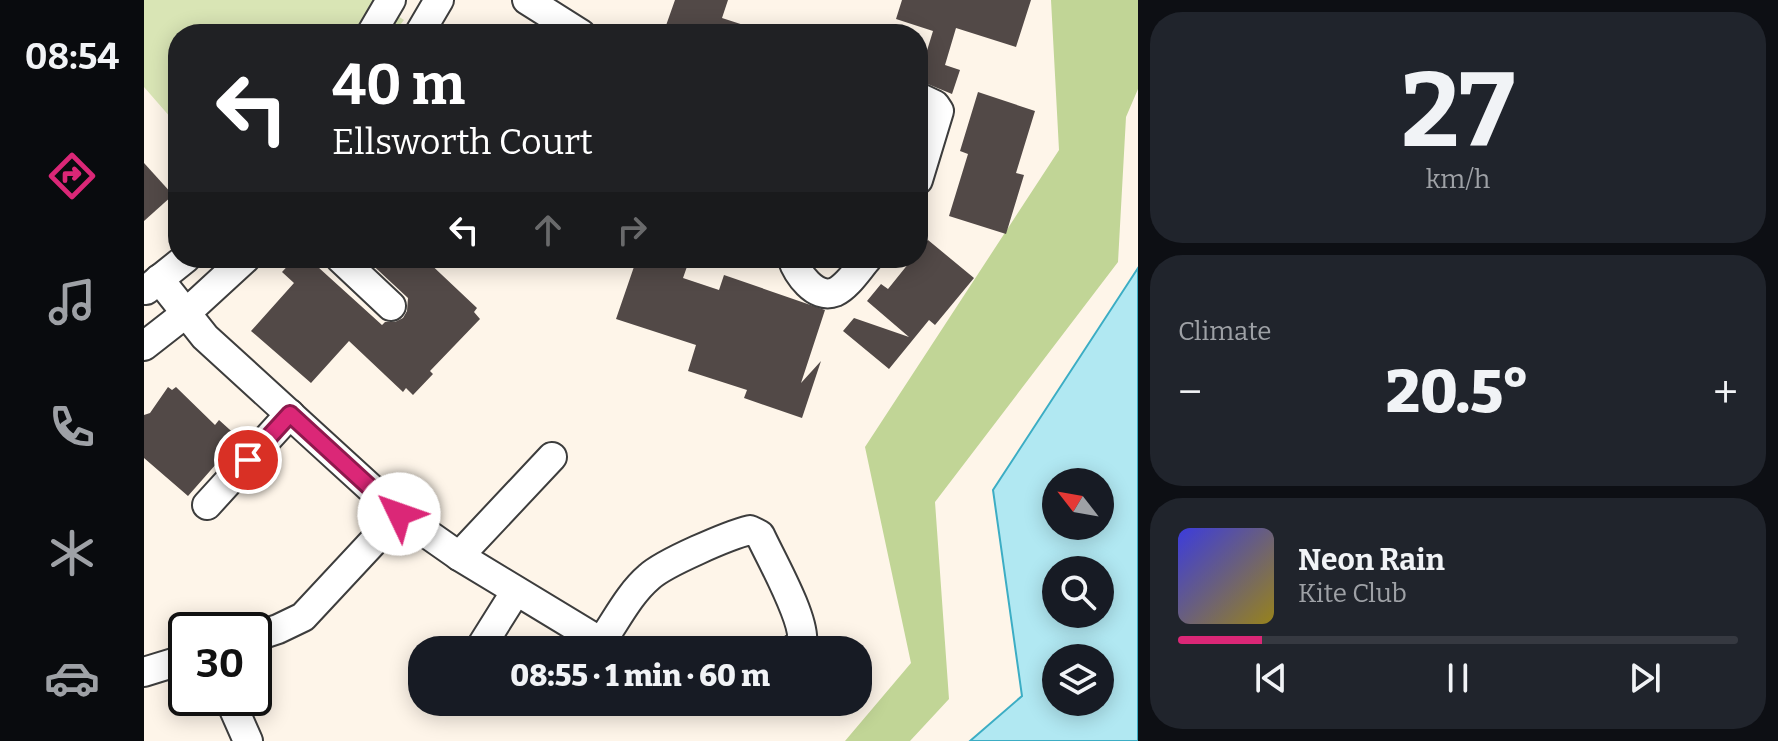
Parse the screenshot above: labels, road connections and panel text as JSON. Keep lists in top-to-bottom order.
{
  "north": "top left",
  "page": {
    "tabs": "08:54",
    "tile": [
      ["27", "km/h"],
      "Climate"
    ],
    "turn": ["40 m", "Ellsworth Court"],
    "heat": ["−", "20.5°", "+"],
    "song": ["Neon Rain", "Kite Club"],
    "limit": "30",
    "trip": "08:55 · 1 min · 60 m"
  }
}
